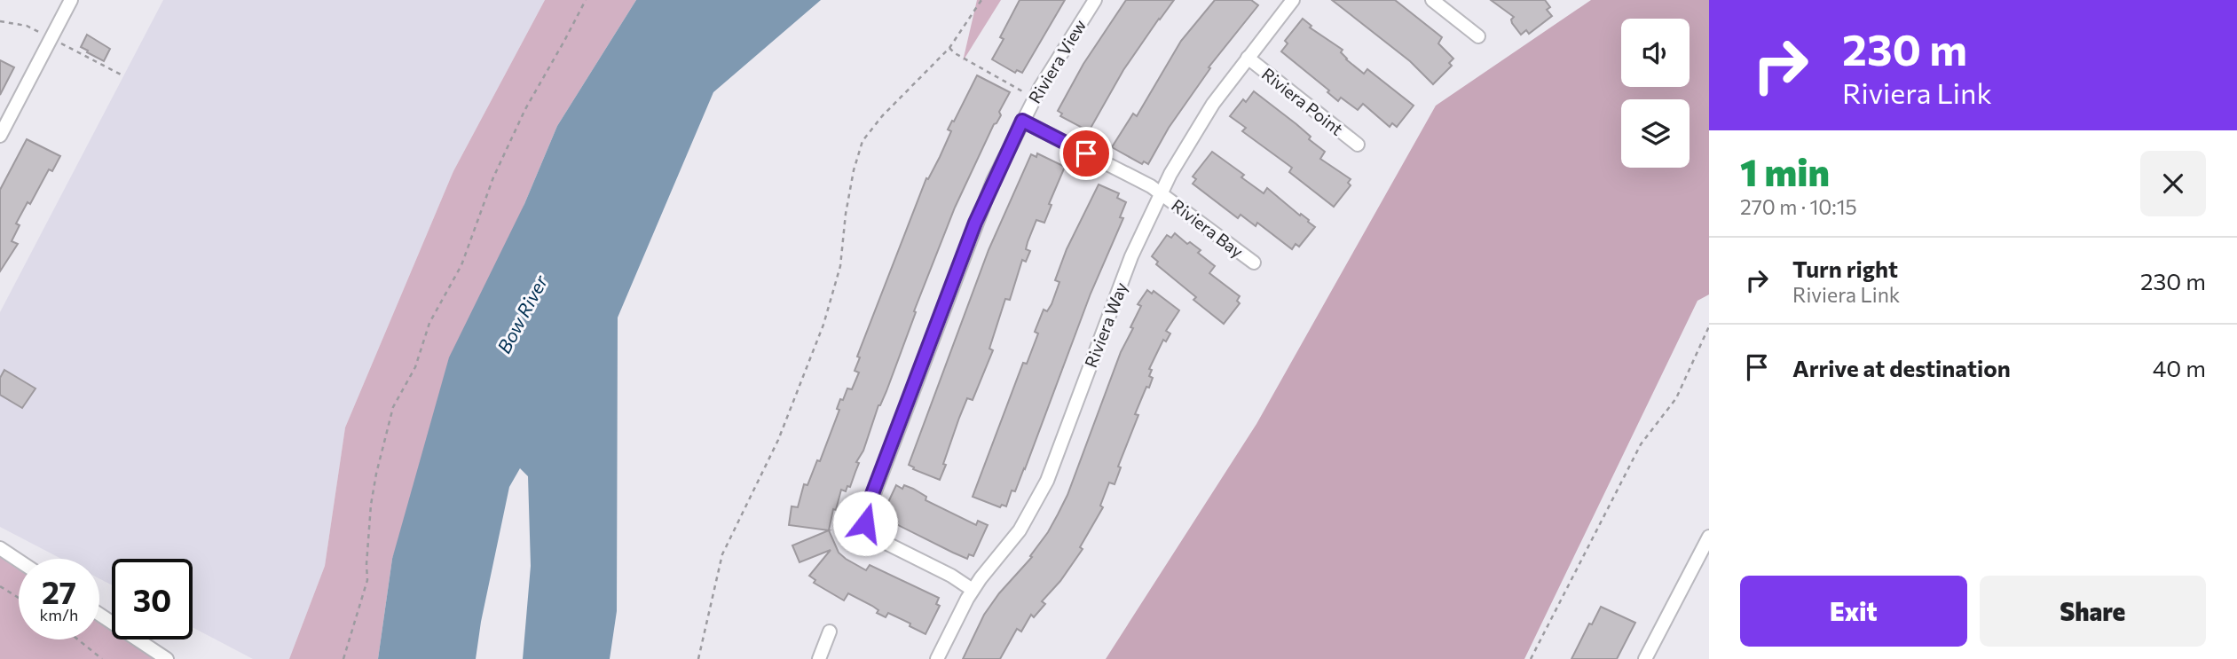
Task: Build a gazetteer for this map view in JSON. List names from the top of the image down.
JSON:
{
  "streets": {
    "street": [
      "Riviera View",
      "Riviera Point",
      "Riviera Bay",
      "Riviera Way"
    ]
  },
  "crossings": [
    ["Riviera View", "Riviera Bay"],
    ["Riviera View", "Riviera Way"],
    ["Riviera Point", "Riviera Way"],
    ["Riviera Bay", "Riviera Way"]
  ],
  "water": ["Bow River"],
  "page": {
    "turn": ["230 m", "Riviera Link"],
    "heading": ["1 min", "270 m · 10:15"],
    "list": [
      {
        "name": "Turn right",
        "note": "Riviera Link",
        "value": "230 m"
      },
      {
        "name": "Arrive at destination",
        "value": "40 m"
      }
    ],
    "speed": "27 km/h",
    "limit": "30",
    "buttons": ["Exit", "Share"]
  }
}
